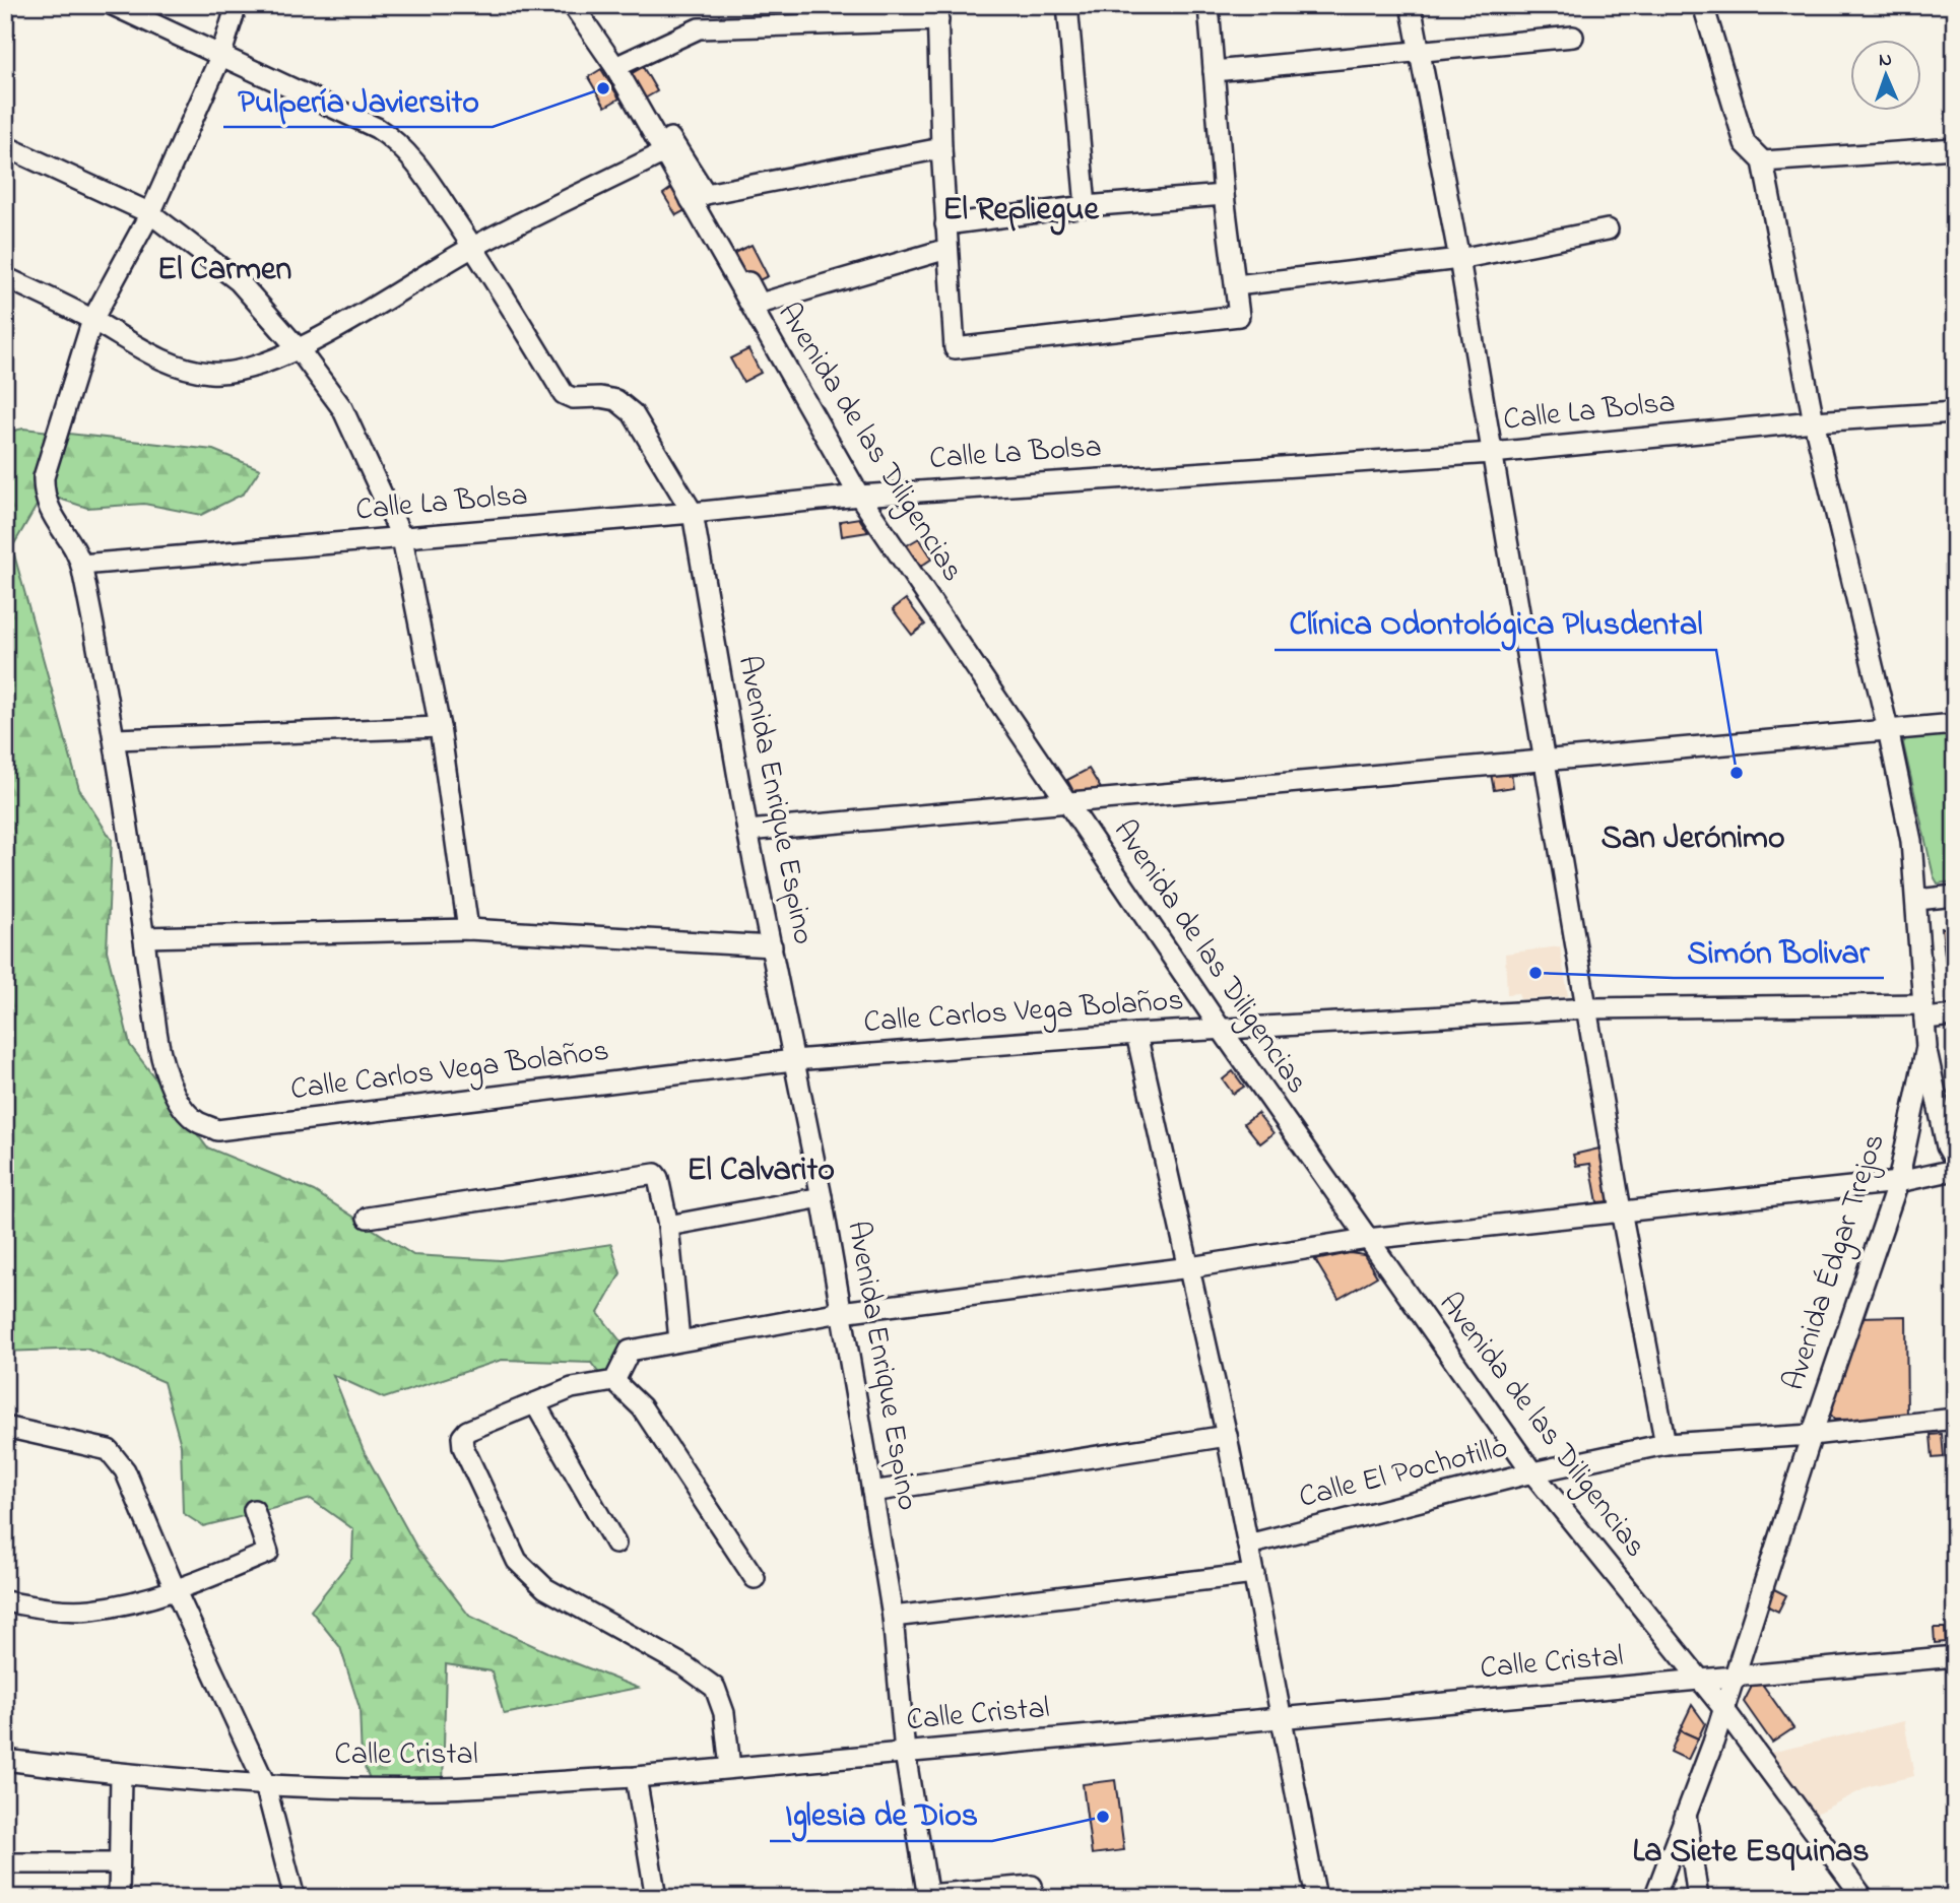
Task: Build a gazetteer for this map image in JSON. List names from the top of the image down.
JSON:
{
  "streets": {
    "street": [
      "Calle La Bolsa",
      "Avenida de las Diligencias",
      "Avenida Enrique Espino",
      "Calle Carlos Vega Bolaños",
      "Avenida Édgar Trejos",
      "Calle El Pochotillo",
      "Calle Cristal"
    ]
  },
  "crossings": [
    ["Calle La Bolsa", "Avenida de las Diligencias"],
    ["Calle La Bolsa", "Avenida Enrique Espino"],
    ["Calle La Bolsa", "Avenida Édgar Trejos"],
    ["Avenida de las Diligencias", "Calle Carlos Vega Bolaños"],
    ["Avenida de las Diligencias", "Avenida Édgar Trejos"],
    ["Avenida de las Diligencias", "Calle El Pochotillo"],
    ["Avenida de las Diligencias", "Calle Cristal"],
    ["Avenida Enrique Espino", "Calle Carlos Vega Bolaños"],
    ["Avenida Enrique Espino", "Calle Cristal"],
    ["Calle Carlos Vega Bolaños", "Avenida Édgar Trejos"],
    ["Avenida Édgar Trejos", "Calle El Pochotillo"],
    ["Avenida Édgar Trejos", "Calle Cristal"]
  ],
  "districts": [
    "El Repliegue",
    "El Carmen",
    "San Jerónimo",
    "El Calvarito",
    "La Siete Esquinas"
  ],
  "places": [
    "Pulpería Javiersito",
    "Clínica Odontológica Plusdental",
    "Simón Bolivar",
    "Iglesia de Dios"
  ],
  "north": "top"
}
